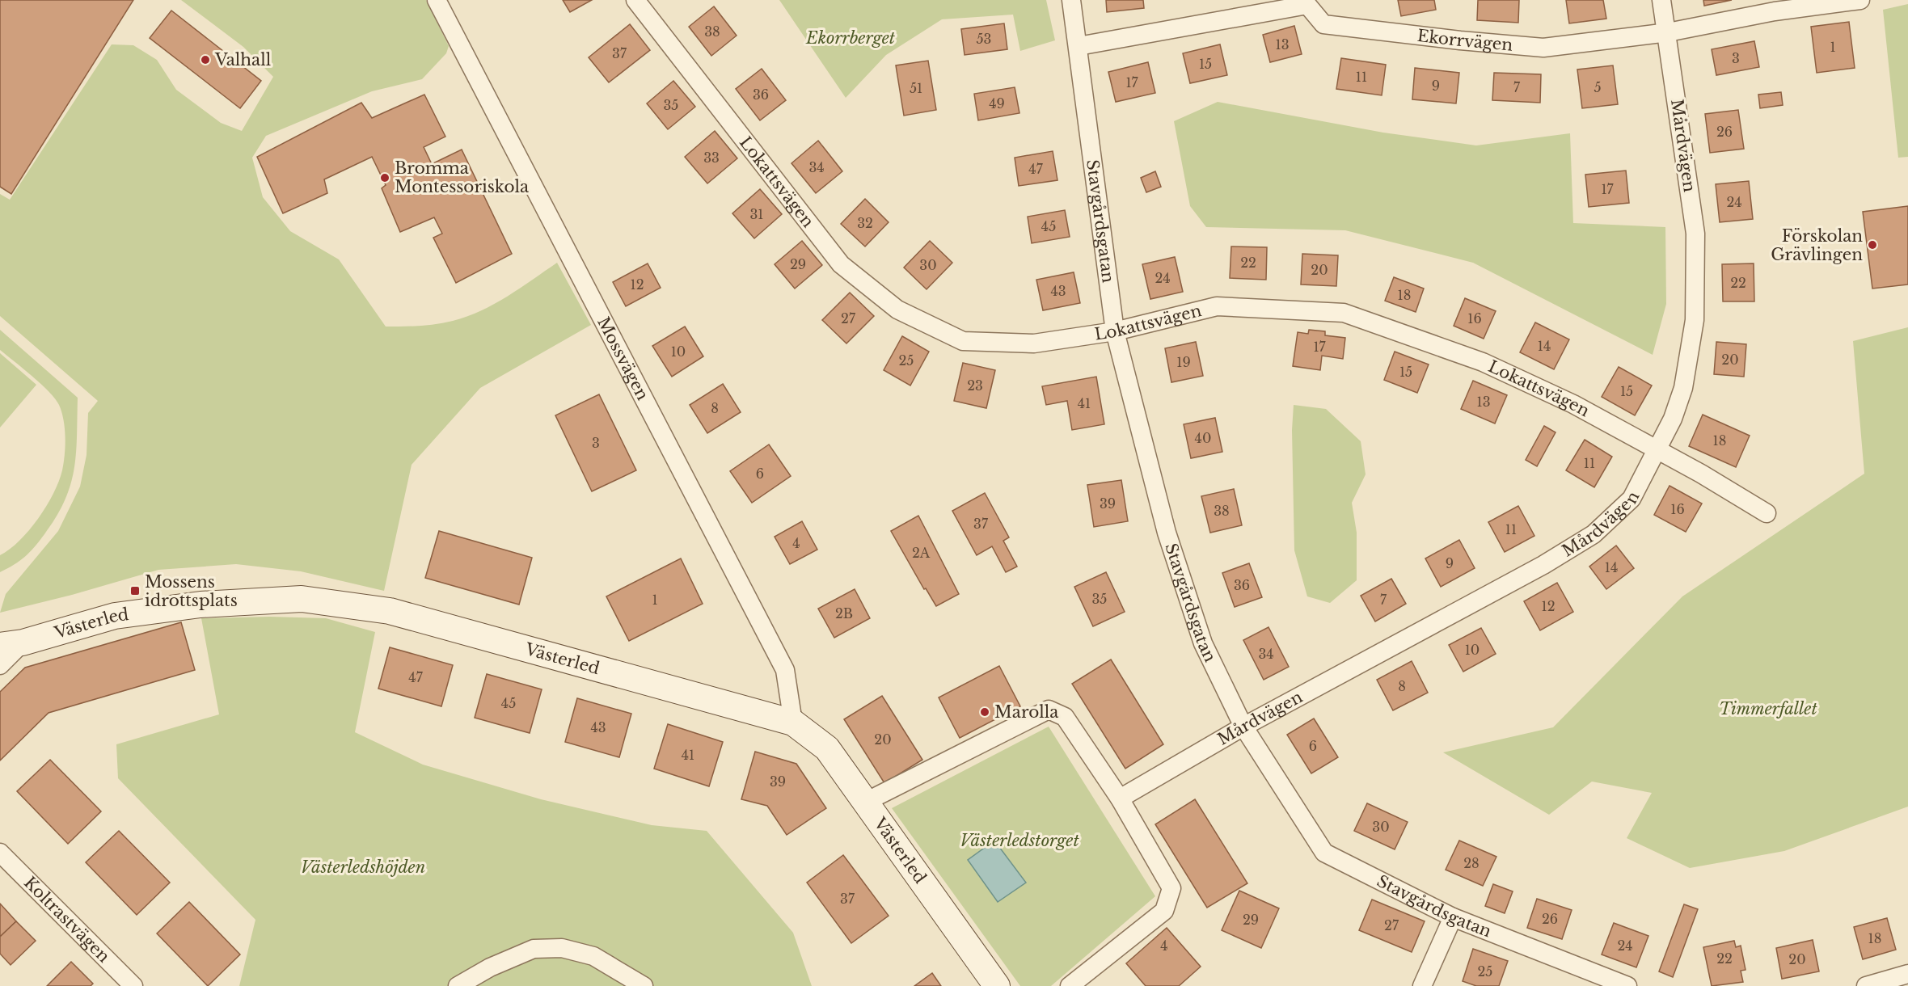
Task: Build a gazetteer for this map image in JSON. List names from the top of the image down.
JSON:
{
  "streets": {
    "street": [
      "Ekorrvägen",
      "Mårdvägen",
      "Lokattsvägen",
      "Stavgårdsgatan",
      "Mossvägen",
      "Västerled",
      "Koltrastvägen"
    ]
  },
  "crossings": [
    ["Ekorrvägen", "Mårdvägen"],
    ["Ekorrvägen", "Stavgårdsgatan"],
    ["Mårdvägen", "Lokattsvägen"],
    ["Mårdvägen", "Stavgårdsgatan"],
    ["Lokattsvägen", "Stavgårdsgatan"],
    ["Mossvägen", "Västerled"]
  ],
  "parks": [
    "Ekorrberget",
    "Timmerfallet",
    "Västerledstorget",
    "Västerledshöjden"
  ],
  "places": {
    "other": [
      "Valhall",
      "Bromma Montessoriskola",
      "Förskolan Grävlingen",
      "Marolla"
    ],
    "transit": ["Mossens idrottsplats"]
  },
  "house_numbers": [
    "38",
    "53",
    "13",
    "1",
    "37",
    "3",
    "15",
    "11",
    "17",
    "9",
    "7",
    "5",
    "51",
    "36",
    "49",
    "35",
    "26",
    "33",
    "34",
    "47",
    "17",
    "24",
    "31",
    "32",
    "45",
    "22",
    "29",
    "30",
    "20",
    "24",
    "22",
    "12",
    "43",
    "18",
    "27",
    "16",
    "14",
    "17",
    "10",
    "20",
    "25",
    "19",
    "15",
    "23",
    "15",
    "13",
    "41",
    "8",
    "40",
    "18",
    "3",
    "11",
    "6",
    "39",
    "16",
    "38",
    "37",
    "11",
    "4",
    "2A",
    "9",
    "14",
    "36",
    "35",
    "1",
    "7",
    "12",
    "2B",
    "10",
    "34",
    "47",
    "8",
    "45",
    "43",
    "20",
    "6",
    "41",
    "39",
    "30",
    "28",
    "37",
    "26",
    "29",
    "27",
    "18",
    "4",
    "24",
    "22",
    "20",
    "25"
  ]
}
